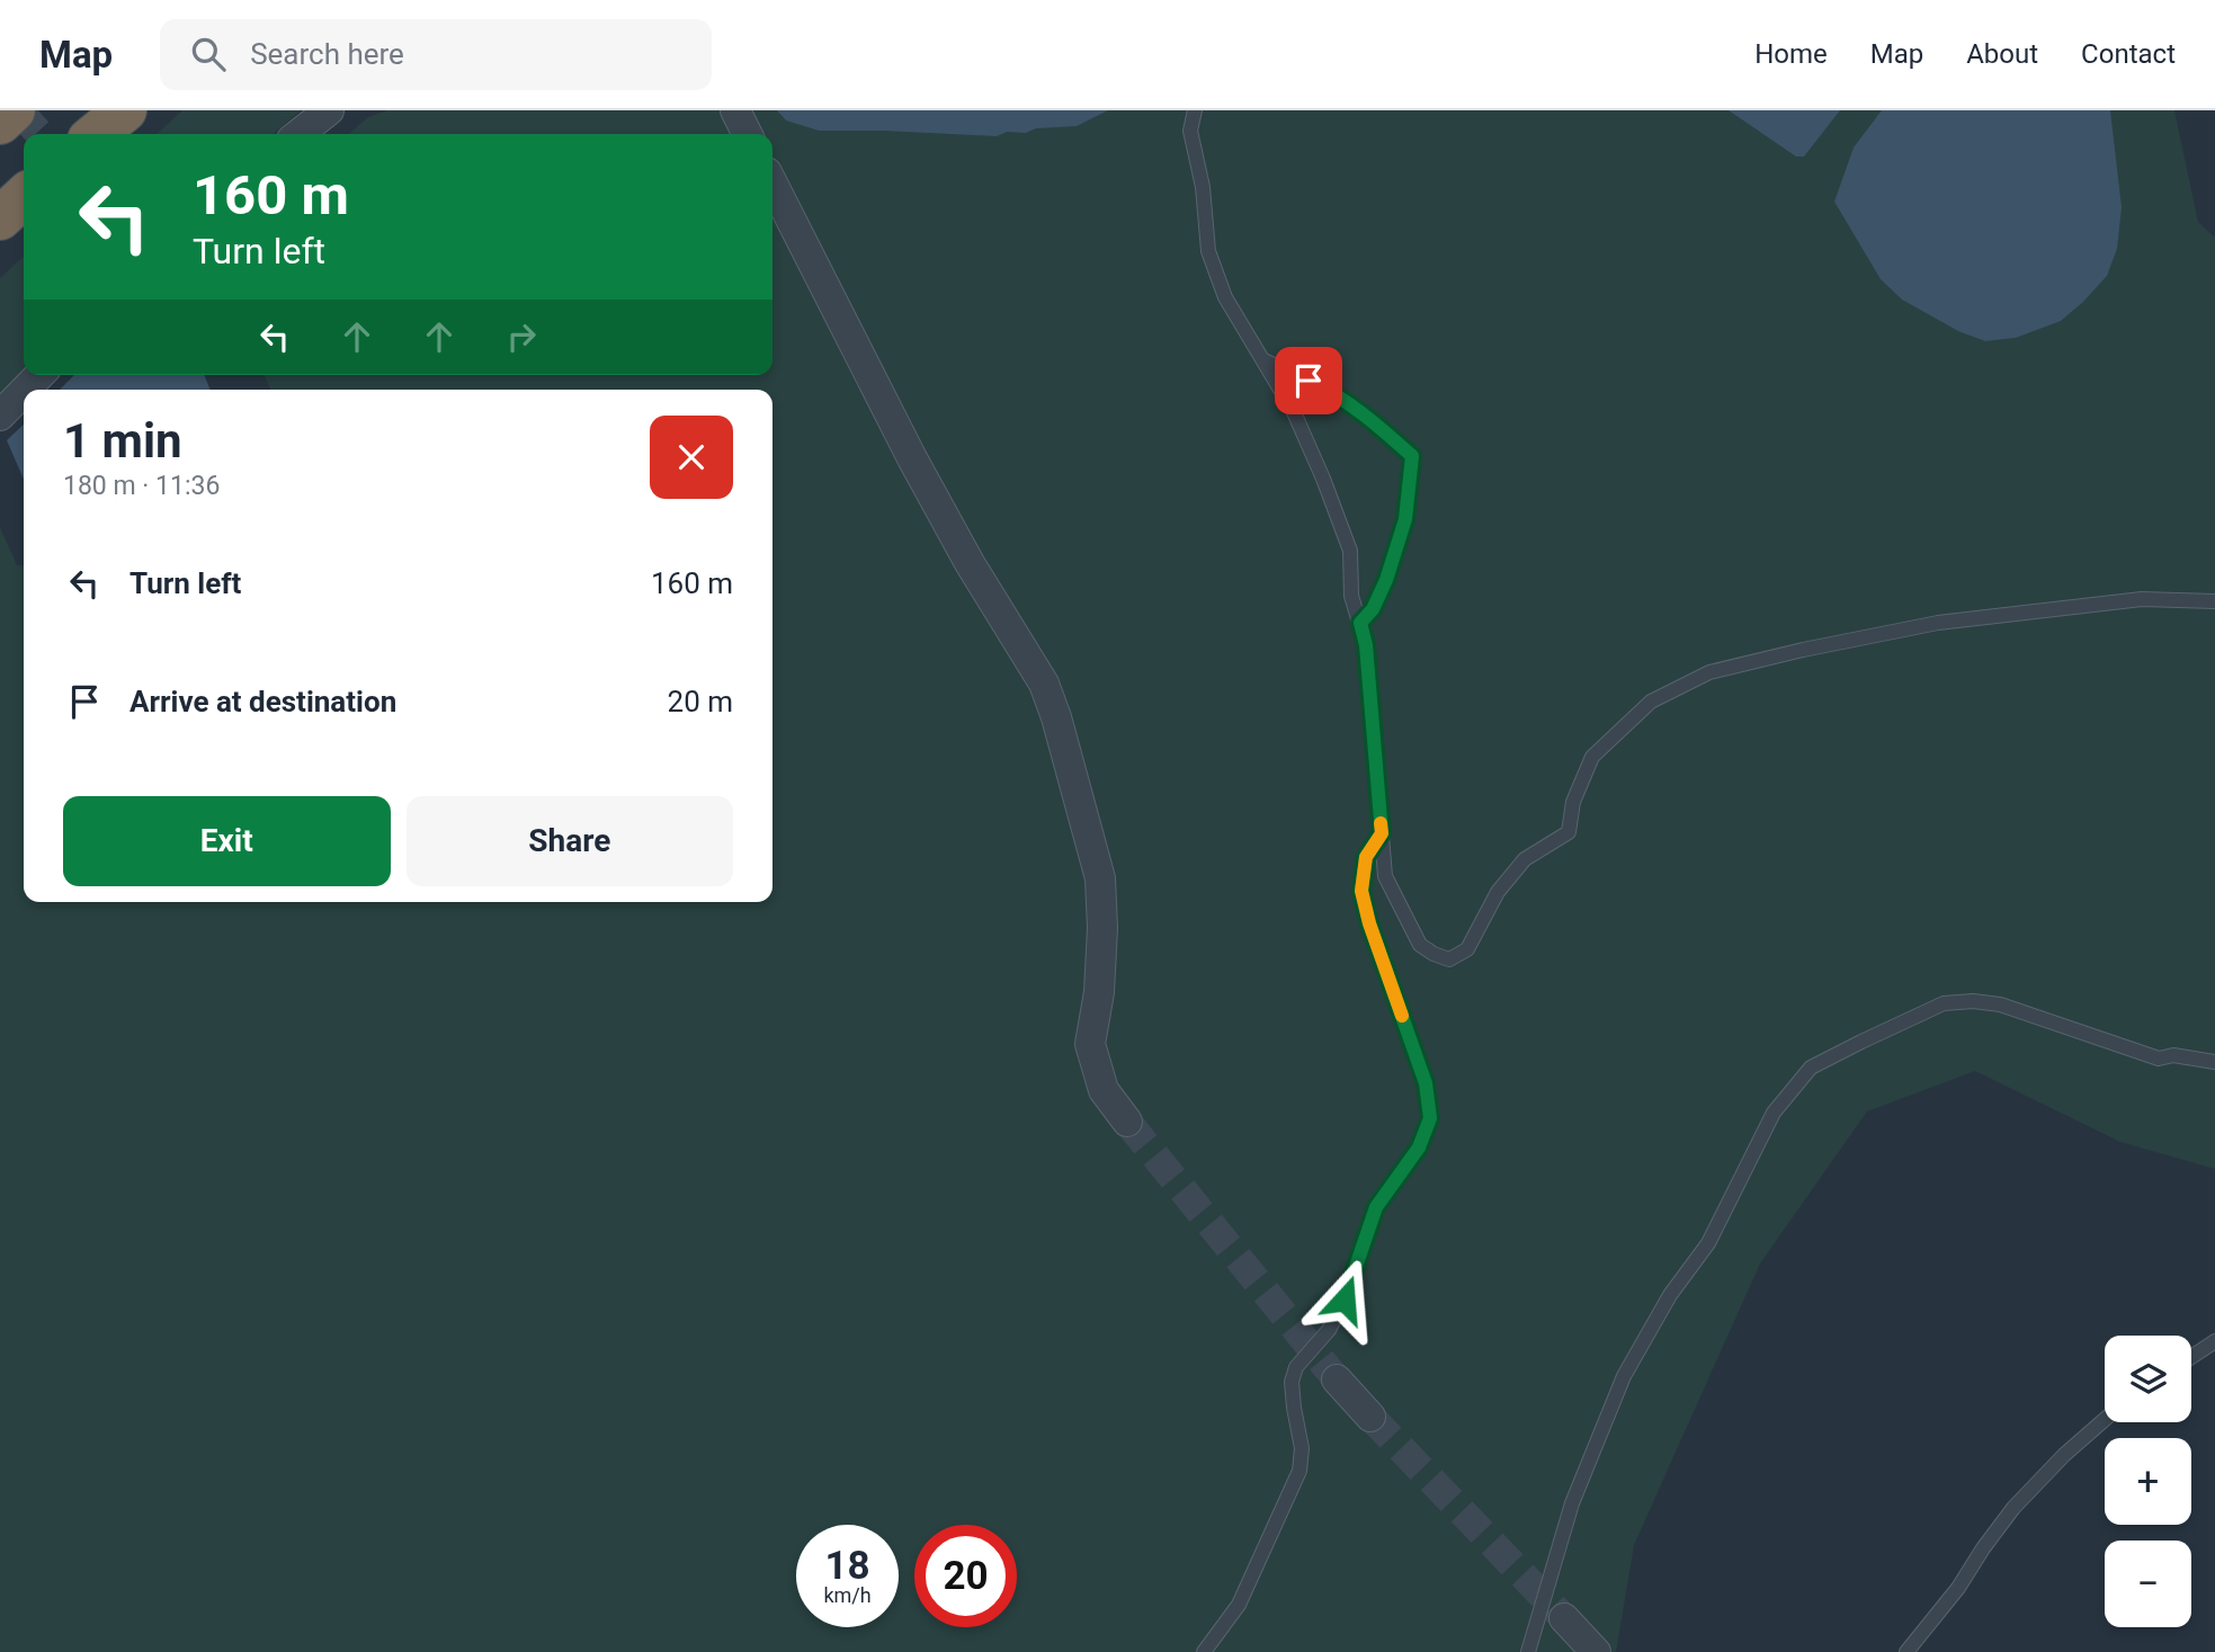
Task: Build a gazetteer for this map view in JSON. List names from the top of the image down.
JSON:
{
  "page": {
    "header": "Map",
    "search": "Search here",
    "nav": [
      "Home",
      "Map",
      "About",
      "Contact"
    ],
    "turn": ["160 m", "Turn left"],
    "heading": ["1 min", "180 m · 11:36"],
    "list": [
      {
        "name": "Turn left",
        "value": "160 m"
      },
      {
        "name": "Arrive at destination",
        "value": "20 m"
      }
    ],
    "buttons": ["Exit", "Share"],
    "map_buttons": ["+", "−"],
    "speed": "18 km/h",
    "limit": "20"
  }
}
